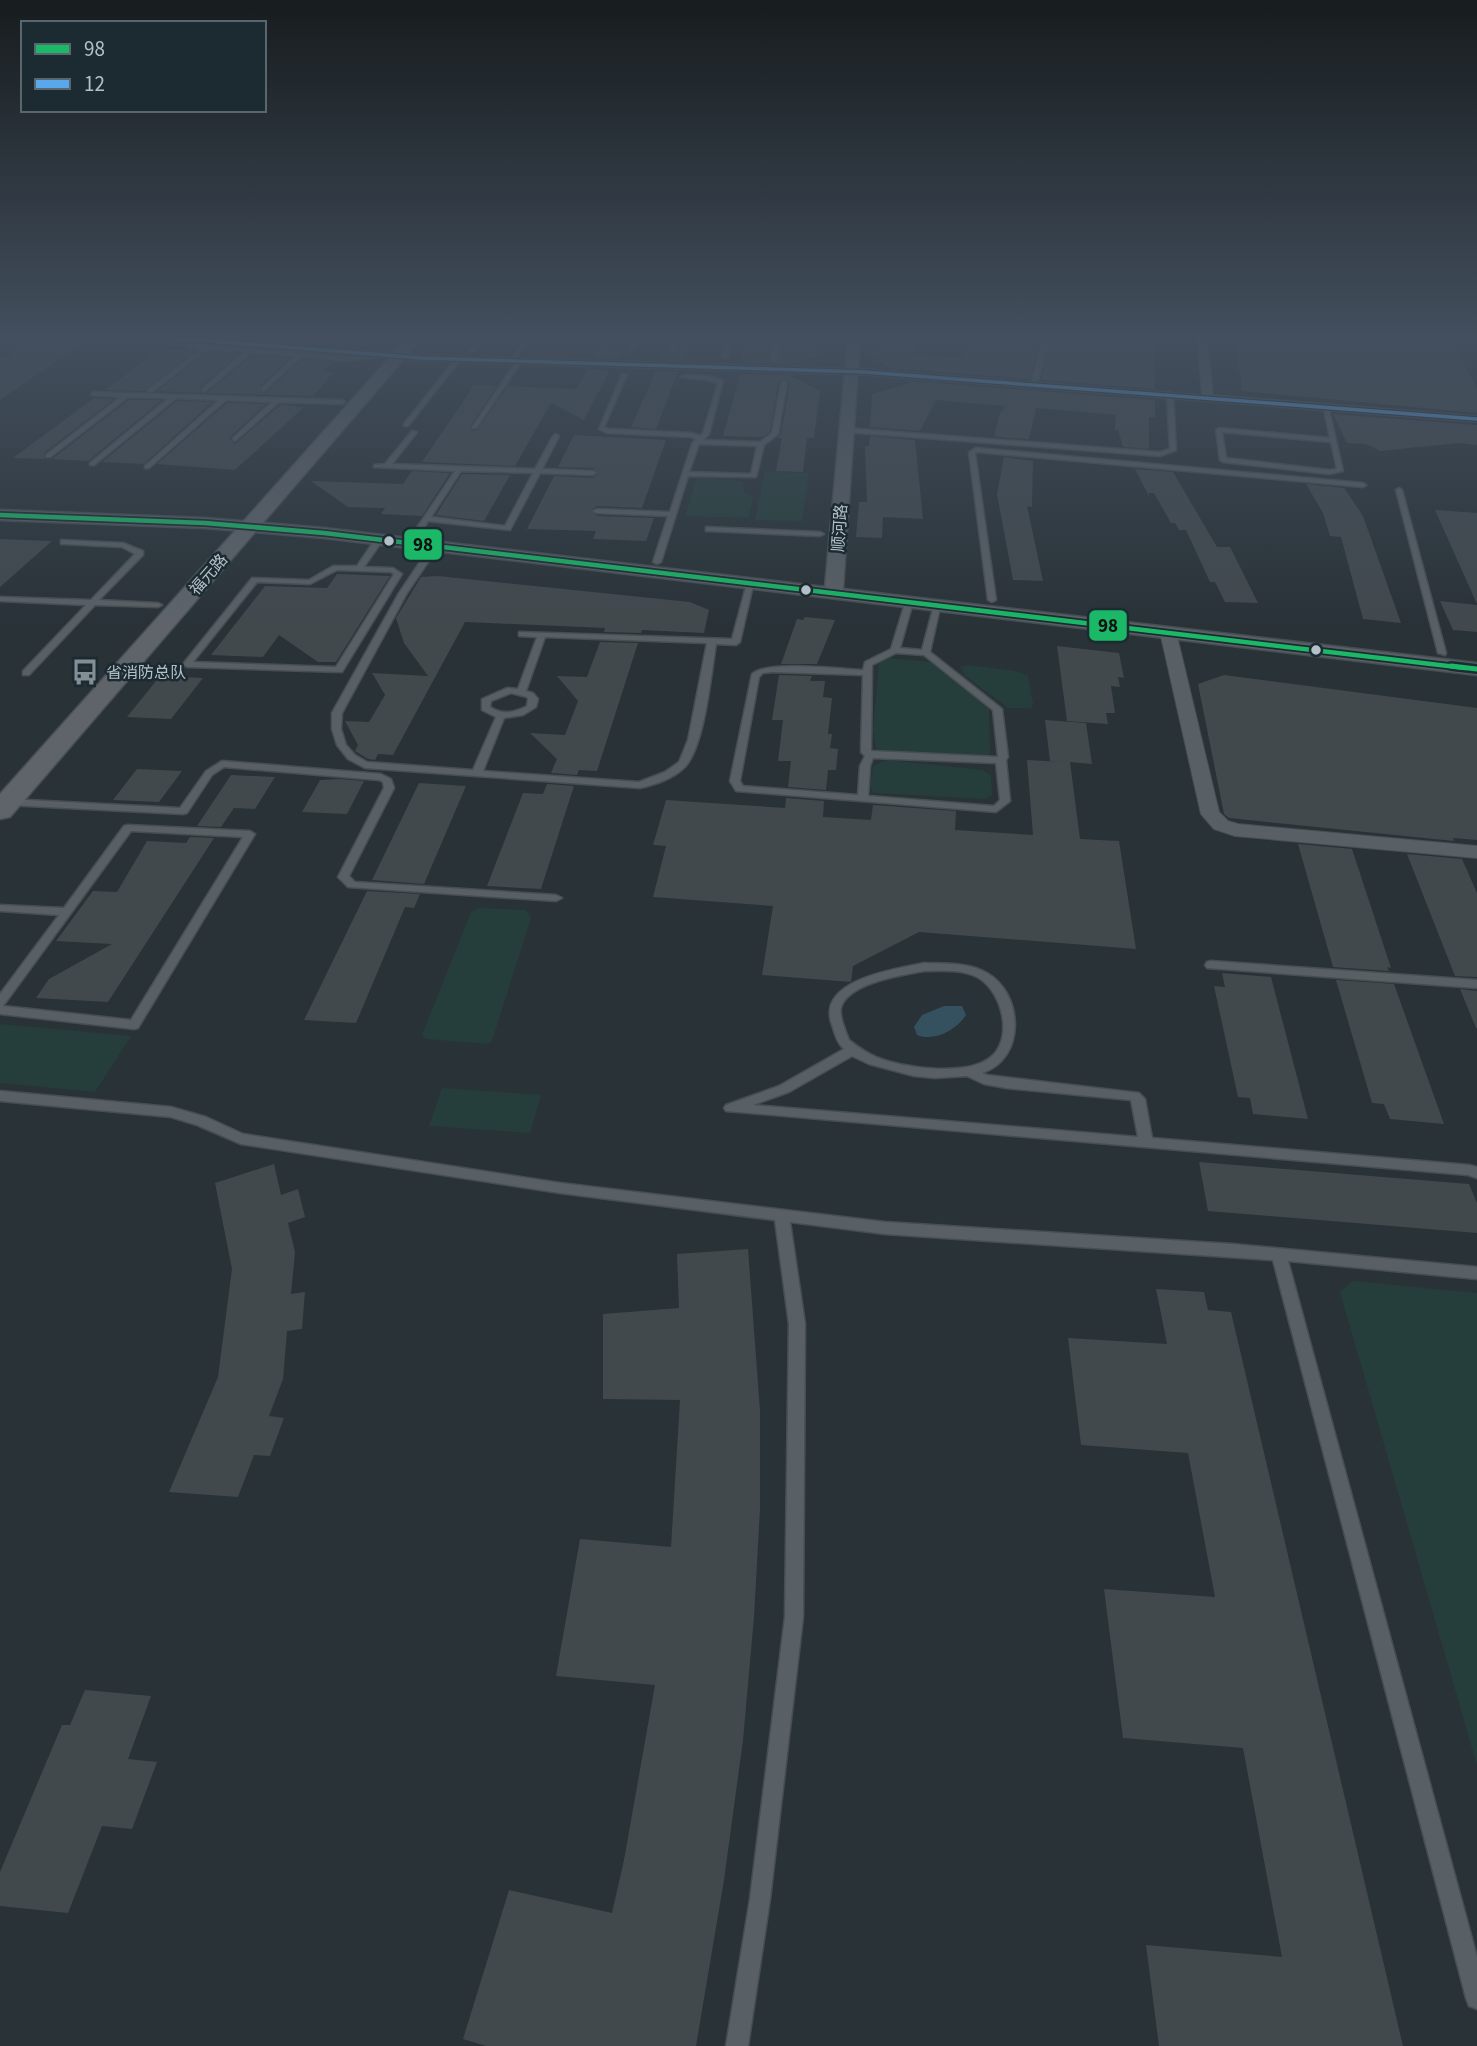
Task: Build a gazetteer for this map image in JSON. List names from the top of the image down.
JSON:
{
  "streets": {
    "main road": ["福元路"],
    "street": ["顺河路"]
  },
  "places": {
    "bus stop": ["省消防总队"]
  },
  "lines": ["transit line 98"],
  "legend": ["98", "12"]
}
